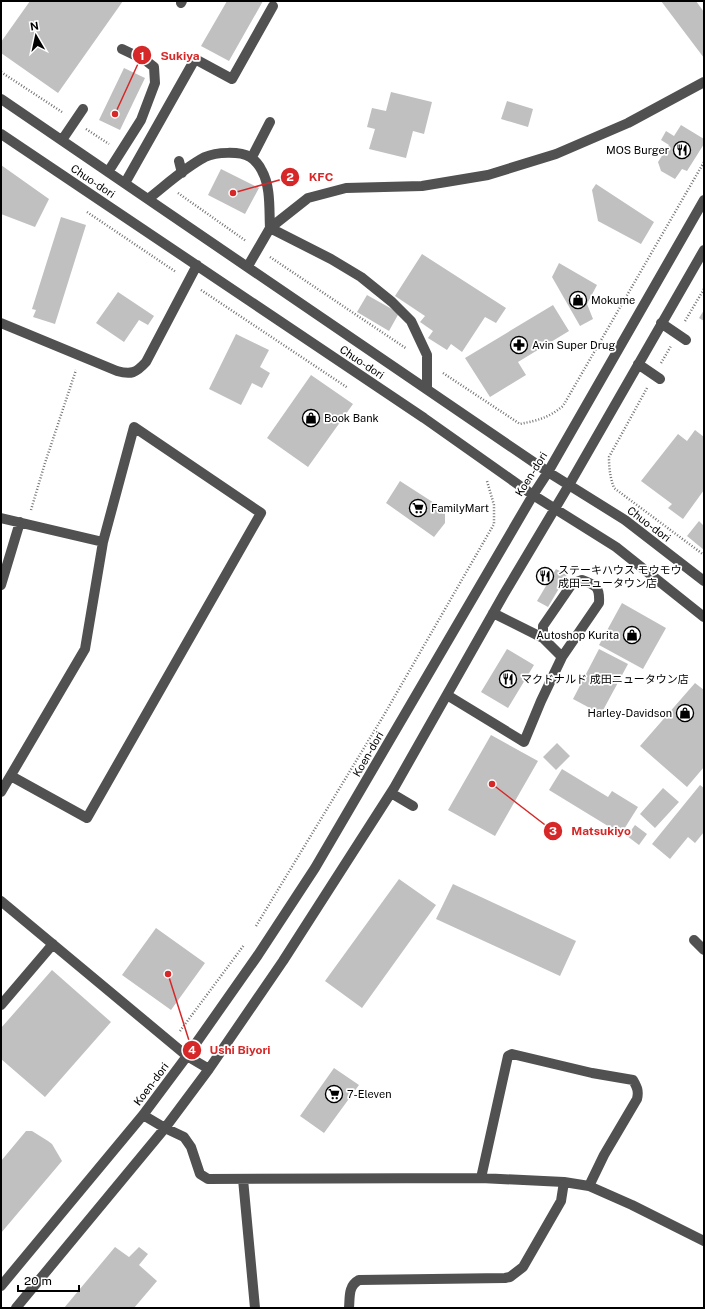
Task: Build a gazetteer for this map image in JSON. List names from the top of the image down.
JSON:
{
  "streets": {
    "street": ["Chuo-dori", "Koen-dori"]
  },
  "crossings": [
    ["Chuo-dori", "Koen-dori"]
  ],
  "places": {
    "other": [
      "Sukiya",
      "KFC",
      "Matsukiyo",
      "Ushi Biyori"
    ],
    "restaurant": ["MOS Burger", "ステーキハウス モウモウ 成田ニュータウン店", "マクドナルド 成田ニュータウン店"],
    "shop": [
      "Mokume",
      "Book Bank",
      "Autoshop Kurita",
      "Harley-Davidson"
    ],
    "pharmacy": ["Avin Super Drug"],
    "supermarket": ["FamilyMart", "7-Eleven"]
  },
  "scale_bar": "20 m",
  "north": "top"
}
